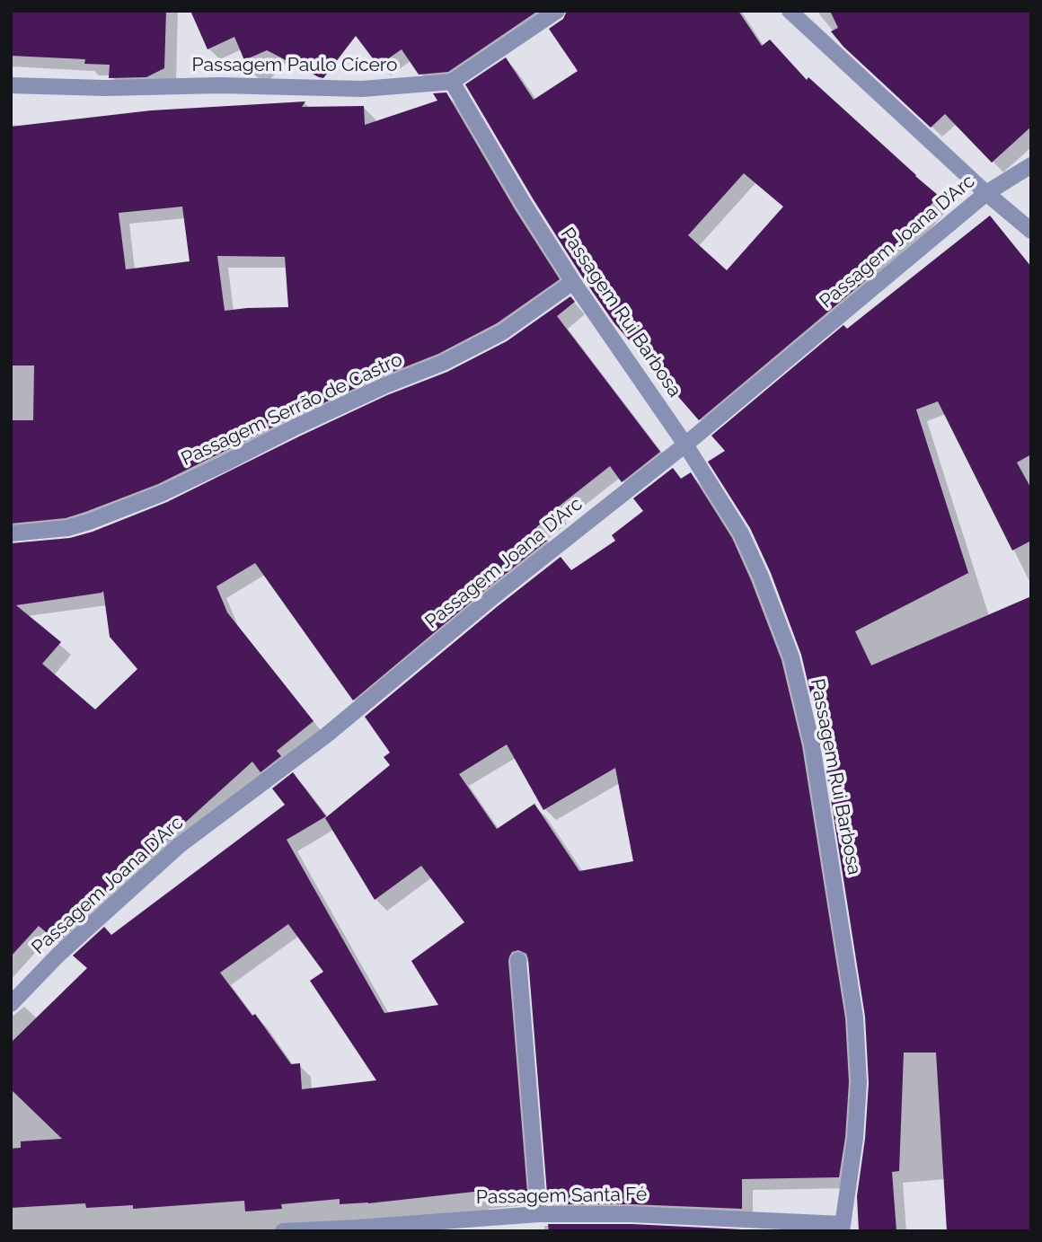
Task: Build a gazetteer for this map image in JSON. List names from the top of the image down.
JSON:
{
  "streets": {
    "street": [
      "Passagem Paulo Cícero",
      "Passagem Joana D’Arc",
      "Passagem Rui Barbosa",
      "Passagem Serrão de Castro",
      "Passagem Santa Fé"
    ]
  },
  "crossings": [
    ["Passagem Paulo Cícero", "Passagem Rui Barbosa"],
    ["Passagem Joana D’Arc", "Passagem Rui Barbosa"],
    ["Passagem Rui Barbosa", "Passagem Serrão de Castro"],
    ["Passagem Rui Barbosa", "Passagem Santa Fé"]
  ]
}
